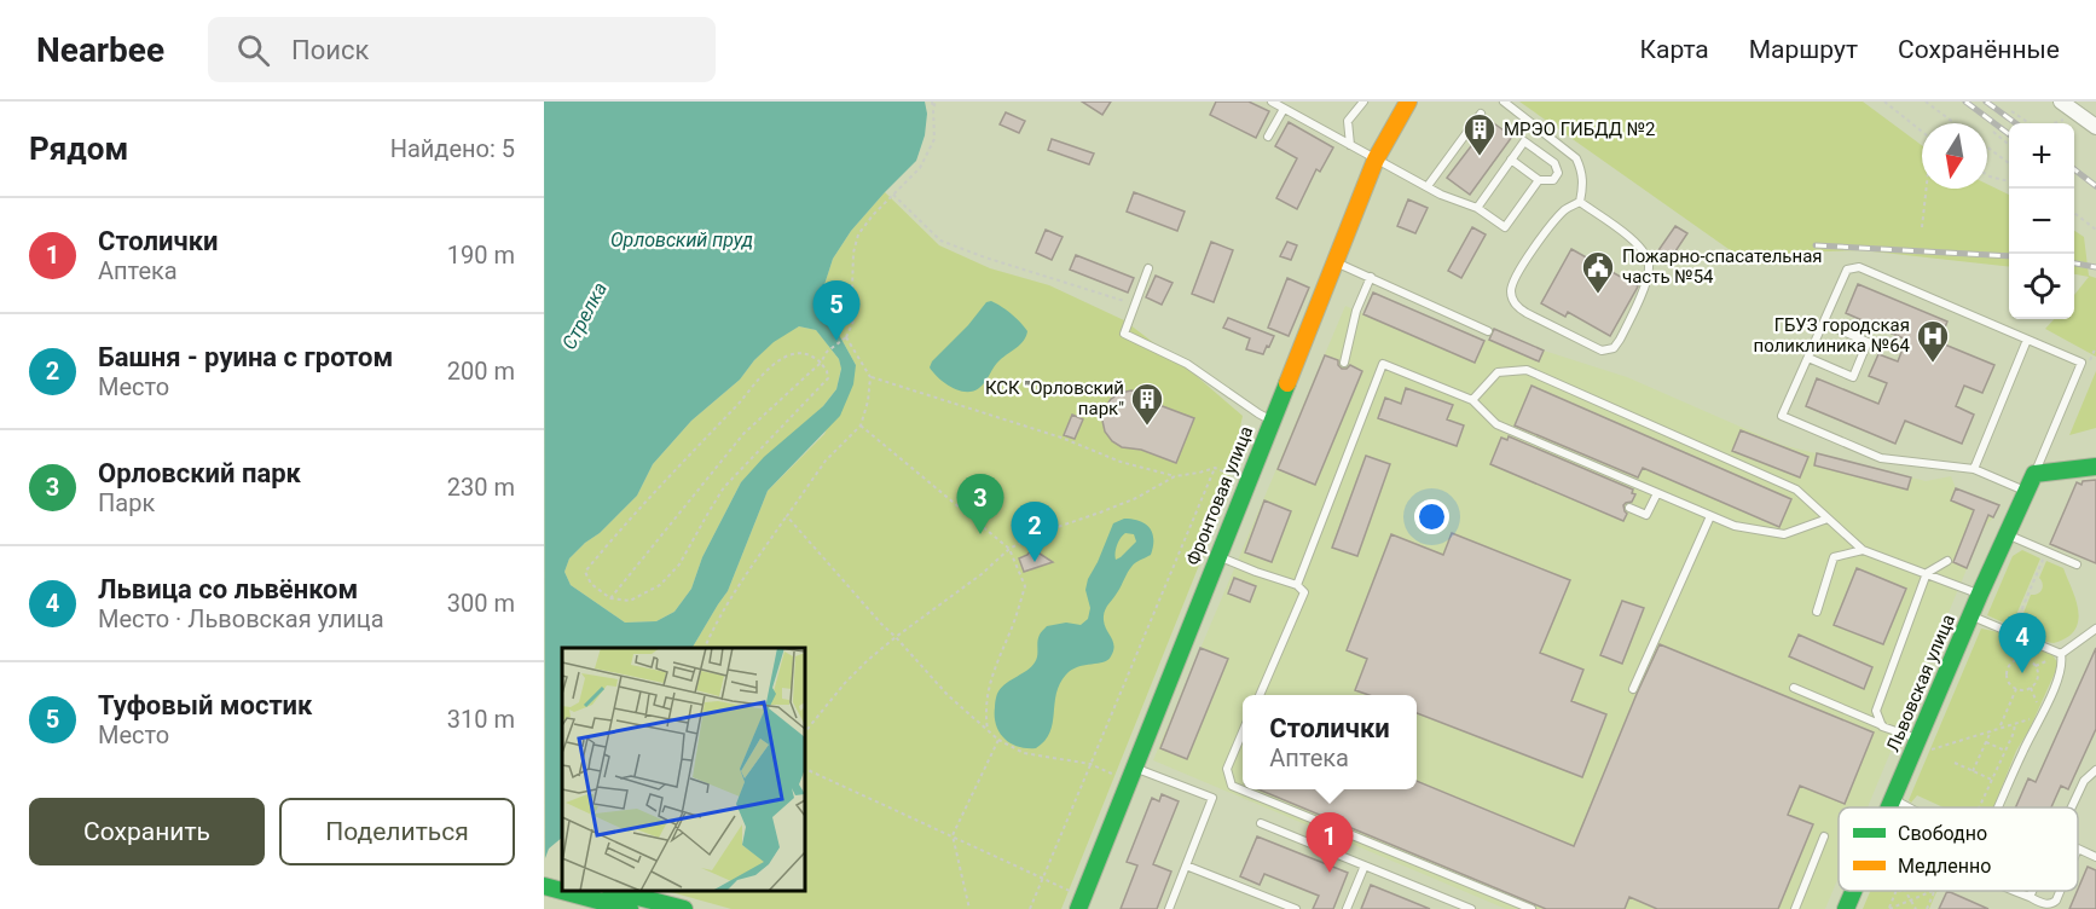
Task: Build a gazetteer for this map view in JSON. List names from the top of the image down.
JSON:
{
  "streets": {
    "main road": ["Фронтовая улица", "Львовская улица"]
  },
  "water": ["Орловский пруд", "Стрелка"],
  "places": {
    "building": ["МРЭО ГИБДД №2", "КСК \"Орловский парк\""],
    "public building": ["Пожарно-спасательная часть №54"],
    "hospital": ["ГБУЗ городская поликлиника №64"]
  },
  "legend": ["Свободно", "Медленно"],
  "north": "bottom",
  "page": {
    "header": "Nearbee",
    "search": "Поиск",
    "nav": ["Карта", "Маршрут", "Сохранённые"],
    "heading": ["Рядом", "Найдено: 5"],
    "map_buttons": ["+", "−"],
    "list": [
      {
        "mark": "1",
        "name": "Столички",
        "note": "Аптека",
        "value": "190 m"
      },
      {
        "mark": "2",
        "name": "Башня - руина с гротом",
        "note": "Место",
        "value": "200 m"
      },
      {
        "mark": "3",
        "name": "Орловский парк",
        "note": "Парк",
        "value": "230 m"
      },
      {
        "mark": "4",
        "name": "Львица со львёнком",
        "note": "Место · Львовская улица",
        "value": "300 m"
      },
      {
        "mark": "5",
        "name": "Туфовый мостик",
        "note": "Место",
        "value": "310 m"
      }
    ],
    "pins": [
      "5",
      "3",
      "2",
      "4",
      "1"
    ],
    "popup": ["Столички", "Аптека"],
    "buttons": ["Сохранить", "Поделиться"]
  }
}
